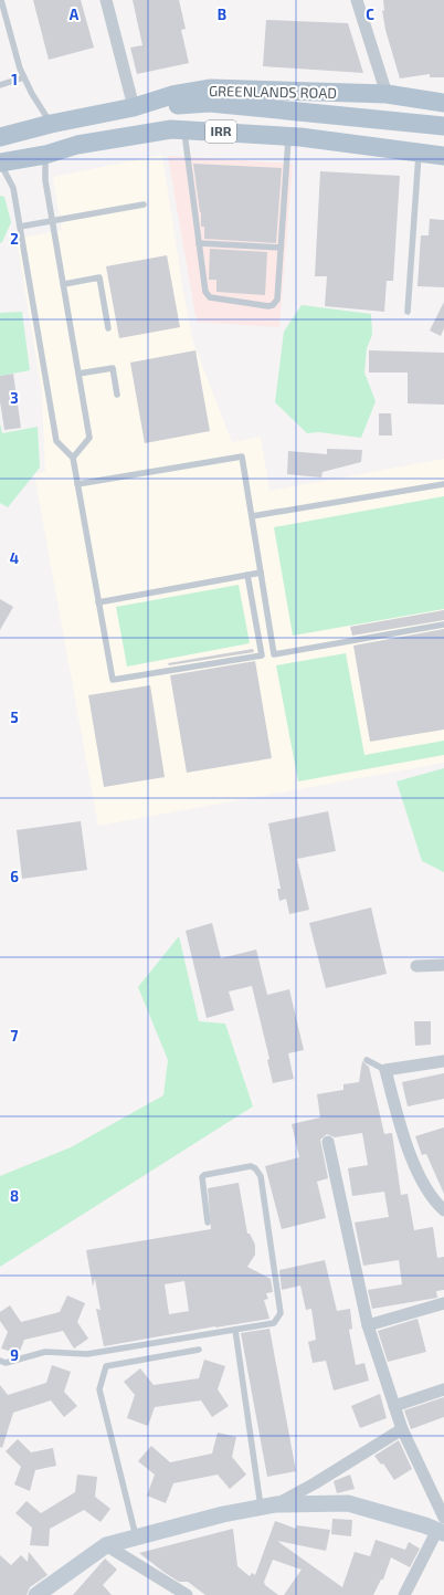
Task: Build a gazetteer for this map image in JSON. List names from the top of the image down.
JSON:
{
  "streets": {
    "main road": ["GREENLANDS ROAD", "IRR"]
  },
  "crossings": [
    ["GREENLANDS ROAD", "IRR"]
  ],
  "grid": {
    "columns": ["A", "B", "C"],
    "rows": [
      "1",
      "2",
      "3",
      "4",
      "5",
      "6",
      "7",
      "8",
      "9"
    ]
  }
}
